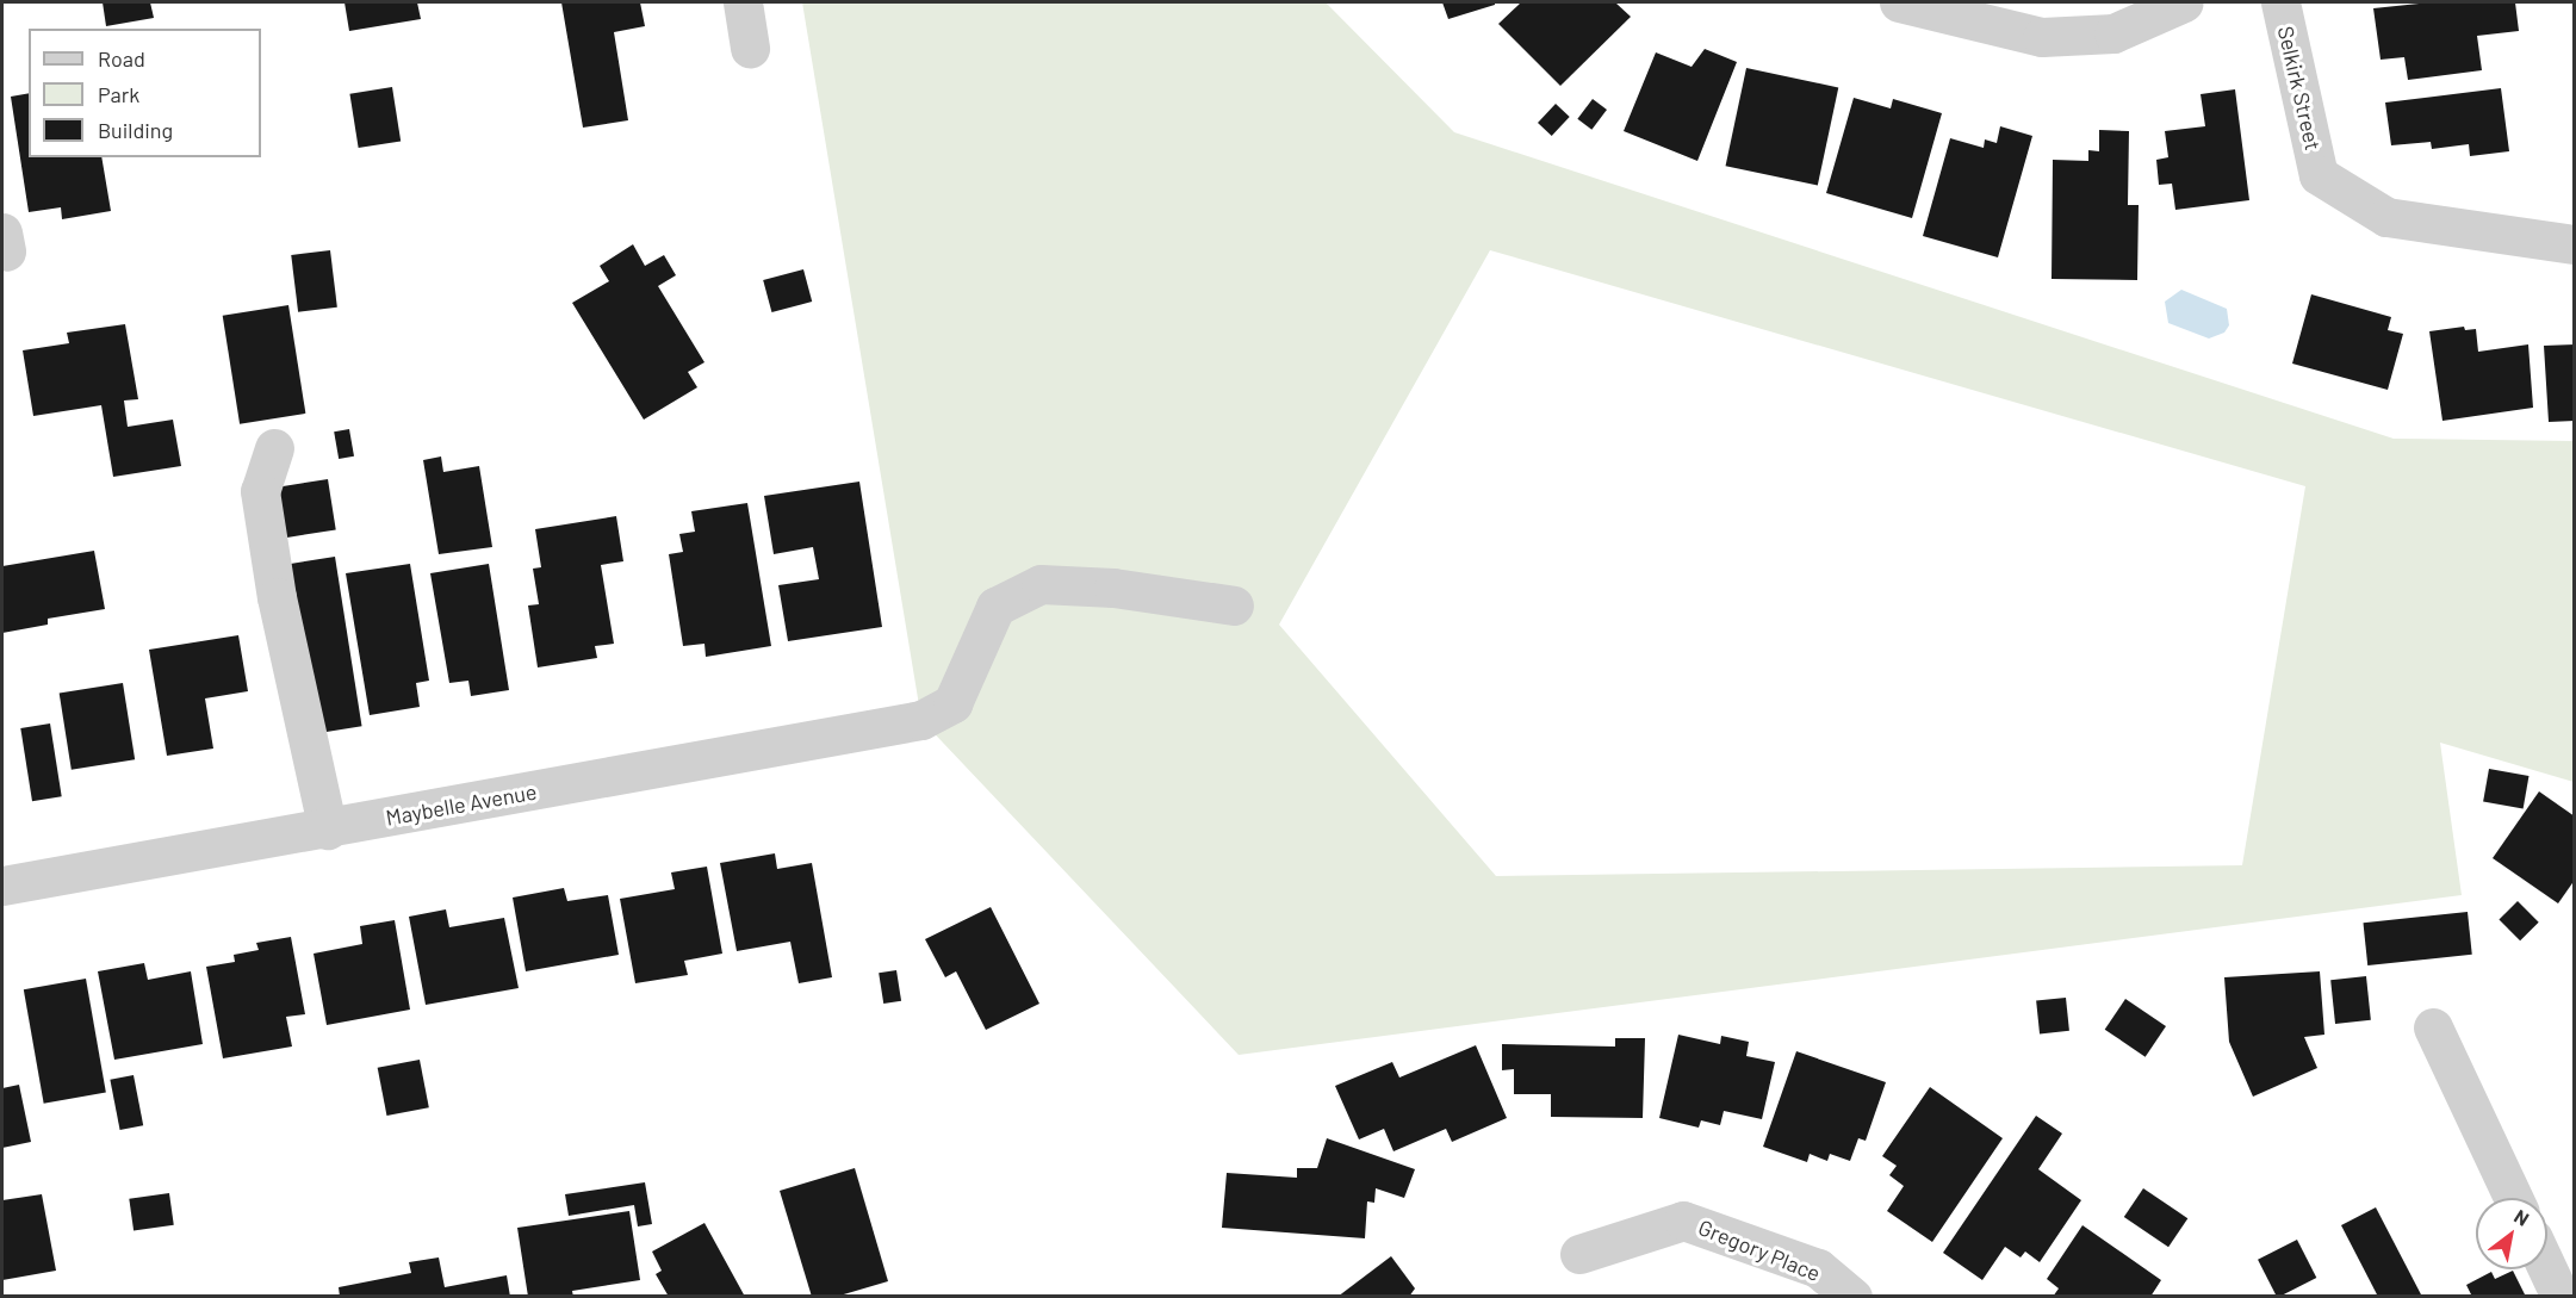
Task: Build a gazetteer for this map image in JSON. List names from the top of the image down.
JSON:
{
  "streets": {
    "street": ["Selkirk Street", "Maybelle Avenue", "Gregory Place"]
  },
  "legend": ["Road", "Park", "Building"],
  "north": "top right"
}
